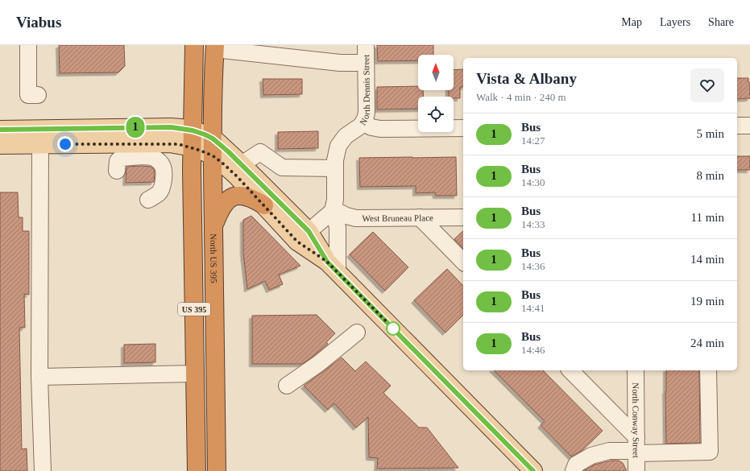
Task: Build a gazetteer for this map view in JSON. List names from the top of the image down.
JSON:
{
  "streets": {
    "highway": ["North US 395", "US 395"],
    "street": ["North Dennis Street", "West Bruneau Place", "North Conway Street"]
  },
  "crossings": [
    ["North Dennis Street", "West Bruneau Place"]
  ],
  "lines": ["bus line 1"],
  "north": "top",
  "page": {
    "header": "Viabus",
    "nav": ["Map", "Layers", "Share"],
    "on_map": "1",
    "heading": ["Vista & Albany", "Walk · 4 min · 240 m"],
    "list": [
      {
        "mark": "1",
        "name": "Bus",
        "note": "14:27",
        "value": "5 min"
      },
      {
        "mark": "1",
        "name": "Bus",
        "note": "14:30",
        "value": "8 min"
      },
      {
        "mark": "1",
        "name": "Bus",
        "note": "14:33",
        "value": "11 min"
      },
      {
        "mark": "1",
        "name": "Bus",
        "note": "14:36",
        "value": "14 min"
      },
      {
        "mark": "1",
        "name": "Bus",
        "note": "14:41",
        "value": "19 min"
      },
      {
        "mark": "1",
        "name": "Bus",
        "note": "14:46",
        "value": "24 min"
      }
    ]
  }
}
